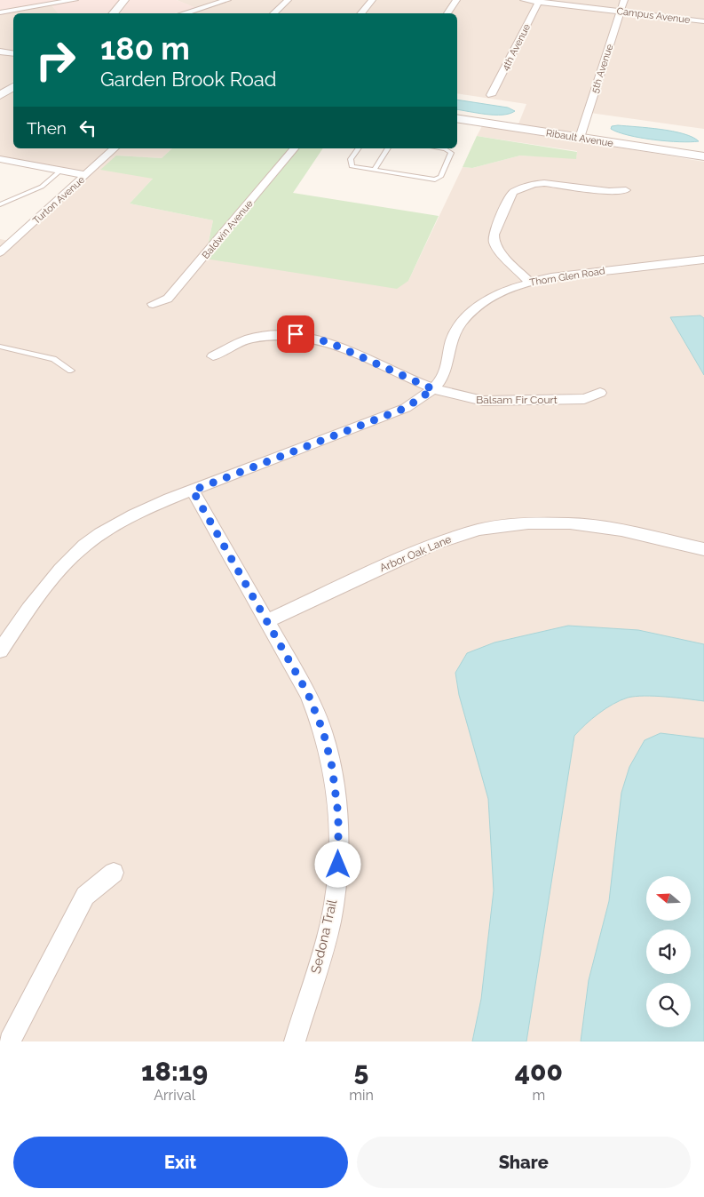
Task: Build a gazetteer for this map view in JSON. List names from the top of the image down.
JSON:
{
  "streets": {
    "street": [
      "Campus Avenue",
      "4th Avenue",
      "5th Avenue",
      "Ribault Avenue",
      "Turton Avenue",
      "Baldwin Avenue",
      "Thorn Glen Road",
      "Balsam Fir Court",
      "Arbor Oak Lane",
      "Sedona Trail"
    ]
  },
  "crossings": [
    ["Campus Avenue", "4th Avenue"],
    ["Campus Avenue", "5th Avenue"],
    ["5th Avenue", "Ribault Avenue"],
    ["Thorn Glen Road", "Balsam Fir Court"],
    ["Arbor Oak Lane", "Sedona Trail"]
  ],
  "north": "left",
  "page": {
    "turn": ["180 m", "Garden Brook Road"],
    "then": "Then",
    "eta": [
      "18:19",
      "Arrival",
      "5",
      "min",
      "400",
      "m"
    ],
    "buttons": ["Exit", "Share"]
  }
}
